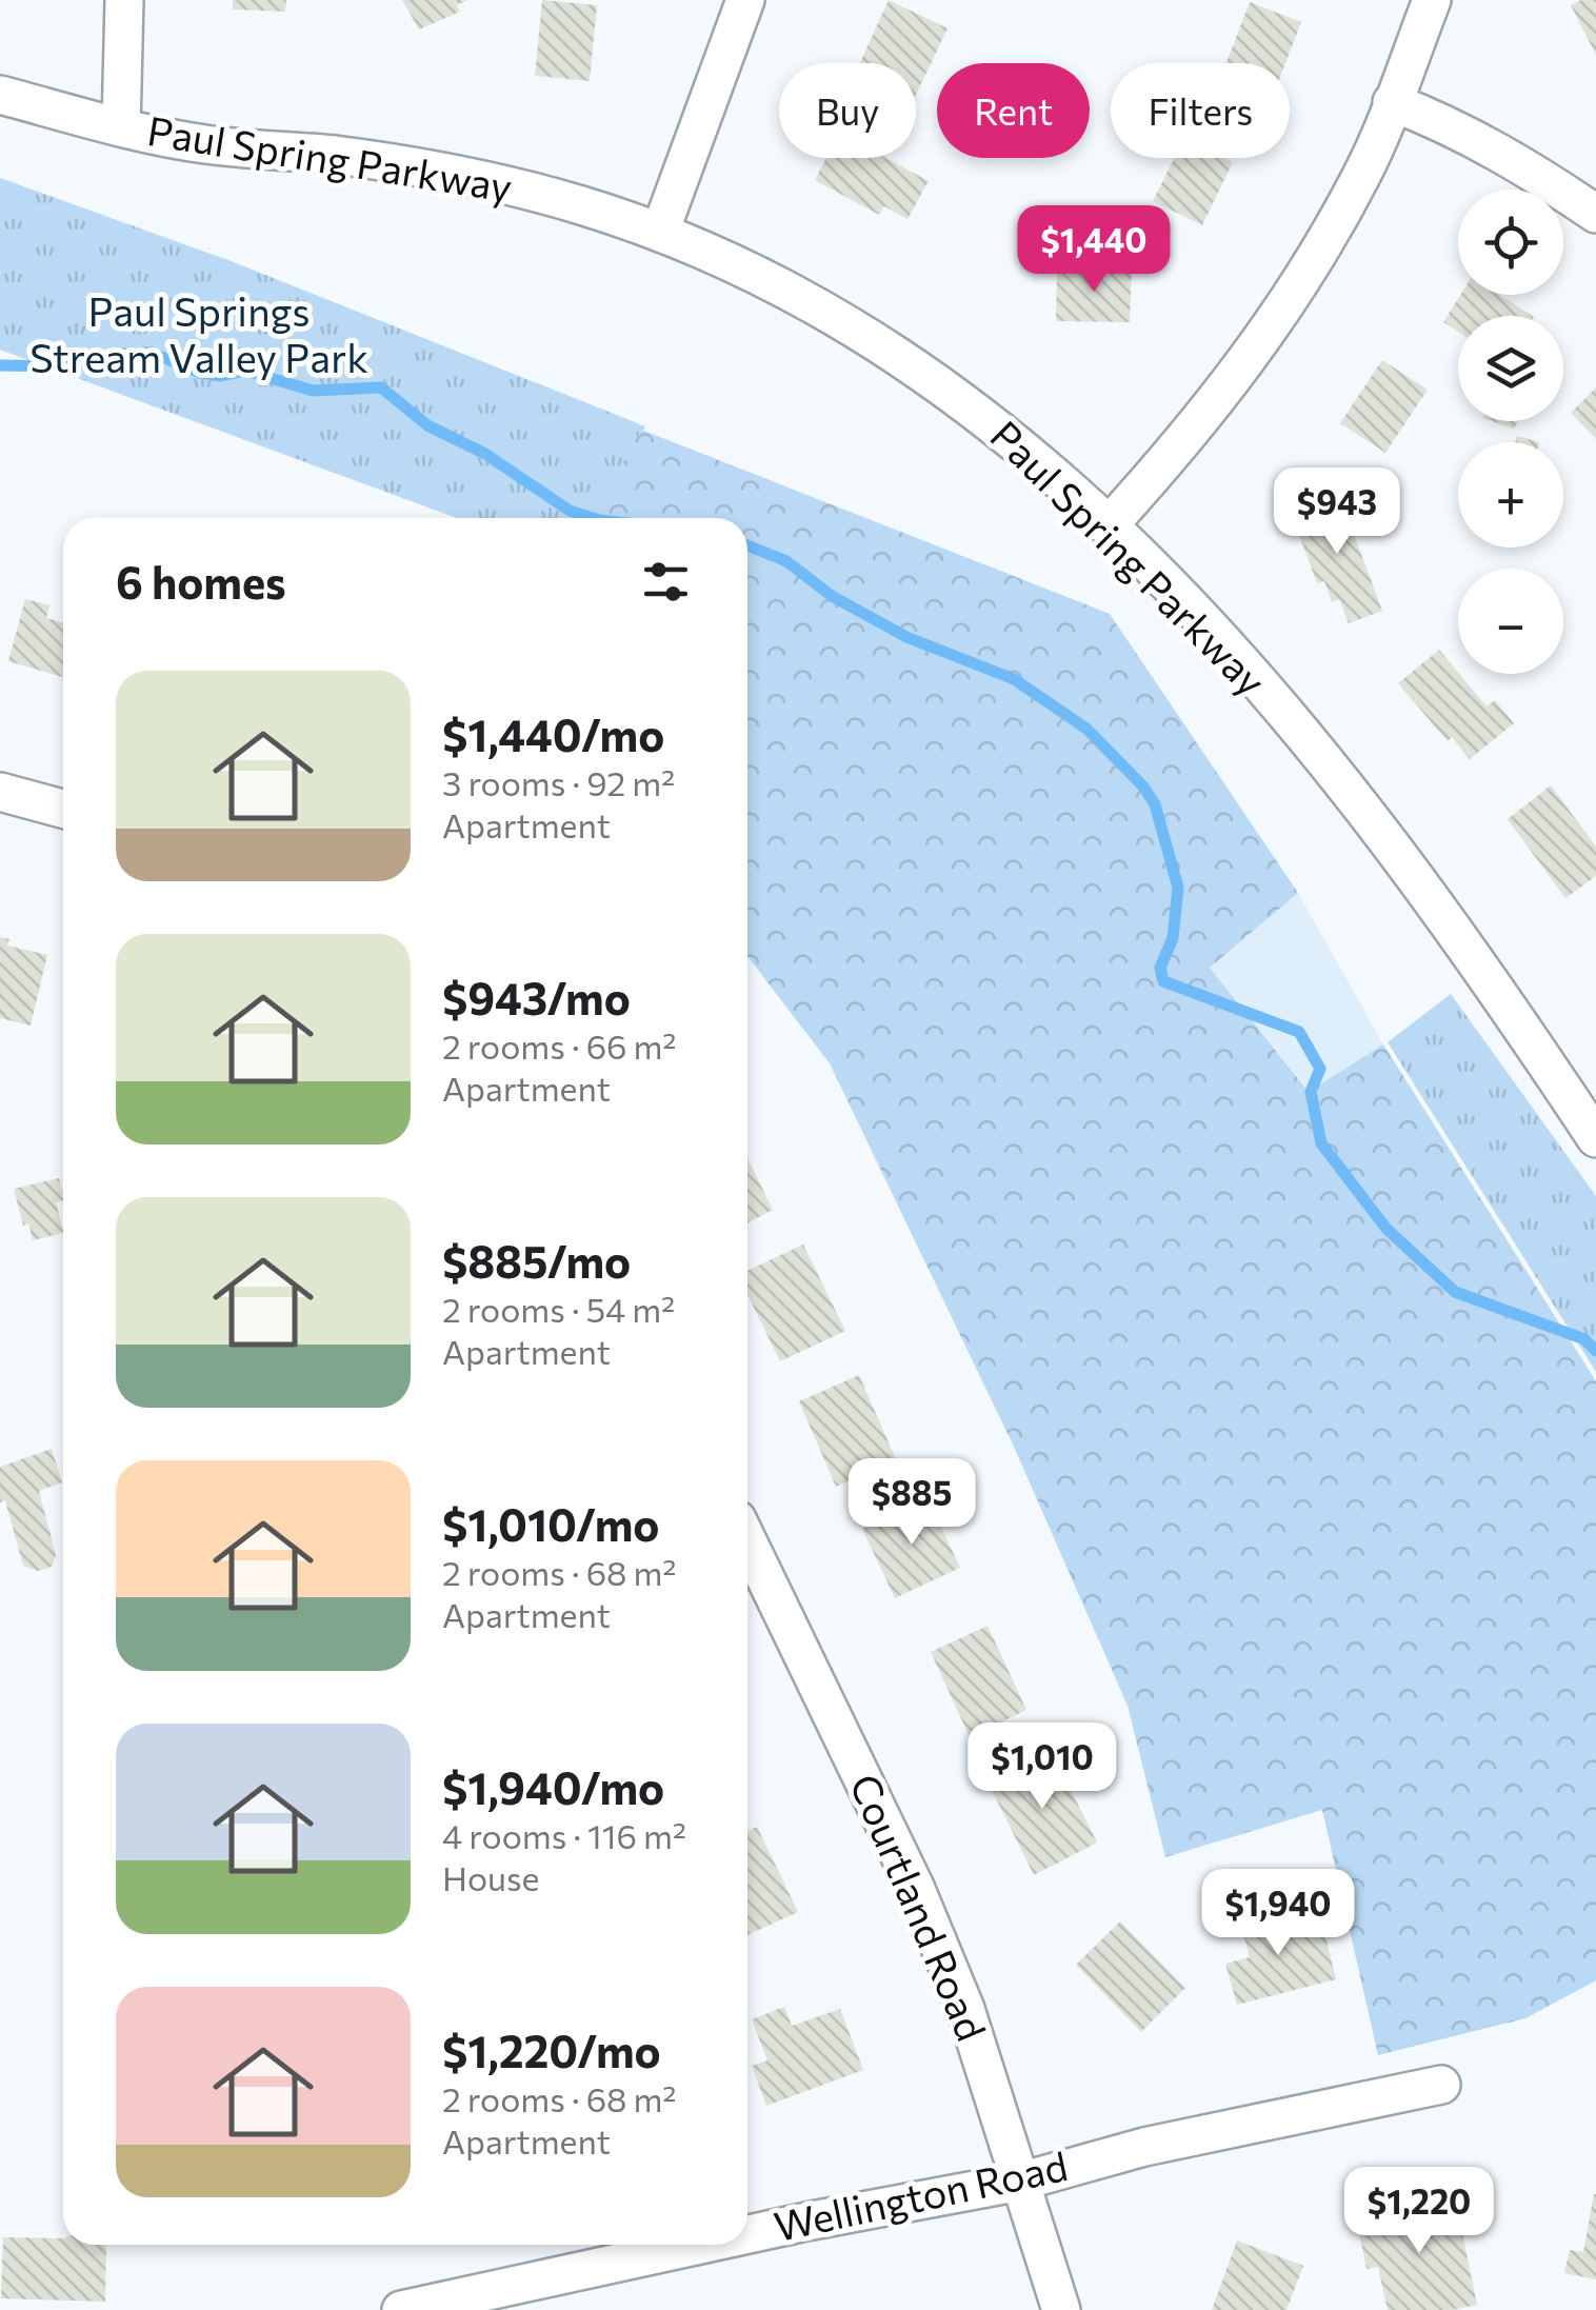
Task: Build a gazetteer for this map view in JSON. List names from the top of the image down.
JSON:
{
  "streets": {
    "street": ["Paul Spring Parkway", "Courtland Road", "Wellington Road"]
  },
  "crossings": [
    ["Courtland Road", "Wellington Road"]
  ],
  "parks": ["Paul Springs Stream Valley Park"],
  "page": {
    "chip": ["Buy", "Rent", "Filters"],
    "map_buttons": ["+", "−"],
    "price": [
      "$1,440",
      "$943",
      "$885",
      "$1,010",
      "$1,940",
      "$1,220"
    ],
    "heading": "6 homes",
    "list": [
      {
        "name": "$1,440/mo",
        "note": "3 rooms · 92 m² · Apartment"
      },
      {
        "name": "$943/mo",
        "note": "2 rooms · 66 m² · Apartment"
      },
      {
        "name": "$885/mo",
        "note": "2 rooms · 54 m² · Apartment"
      },
      {
        "name": "$1,010/mo",
        "note": "2 rooms · 68 m² · Apartment"
      },
      {
        "name": "$1,940/mo",
        "note": "4 rooms · 116 m² · House"
      },
      {
        "name": "$1,220/mo",
        "note": "2 rooms · 68 m² · Apartment"
      }
    ]
  }
}
